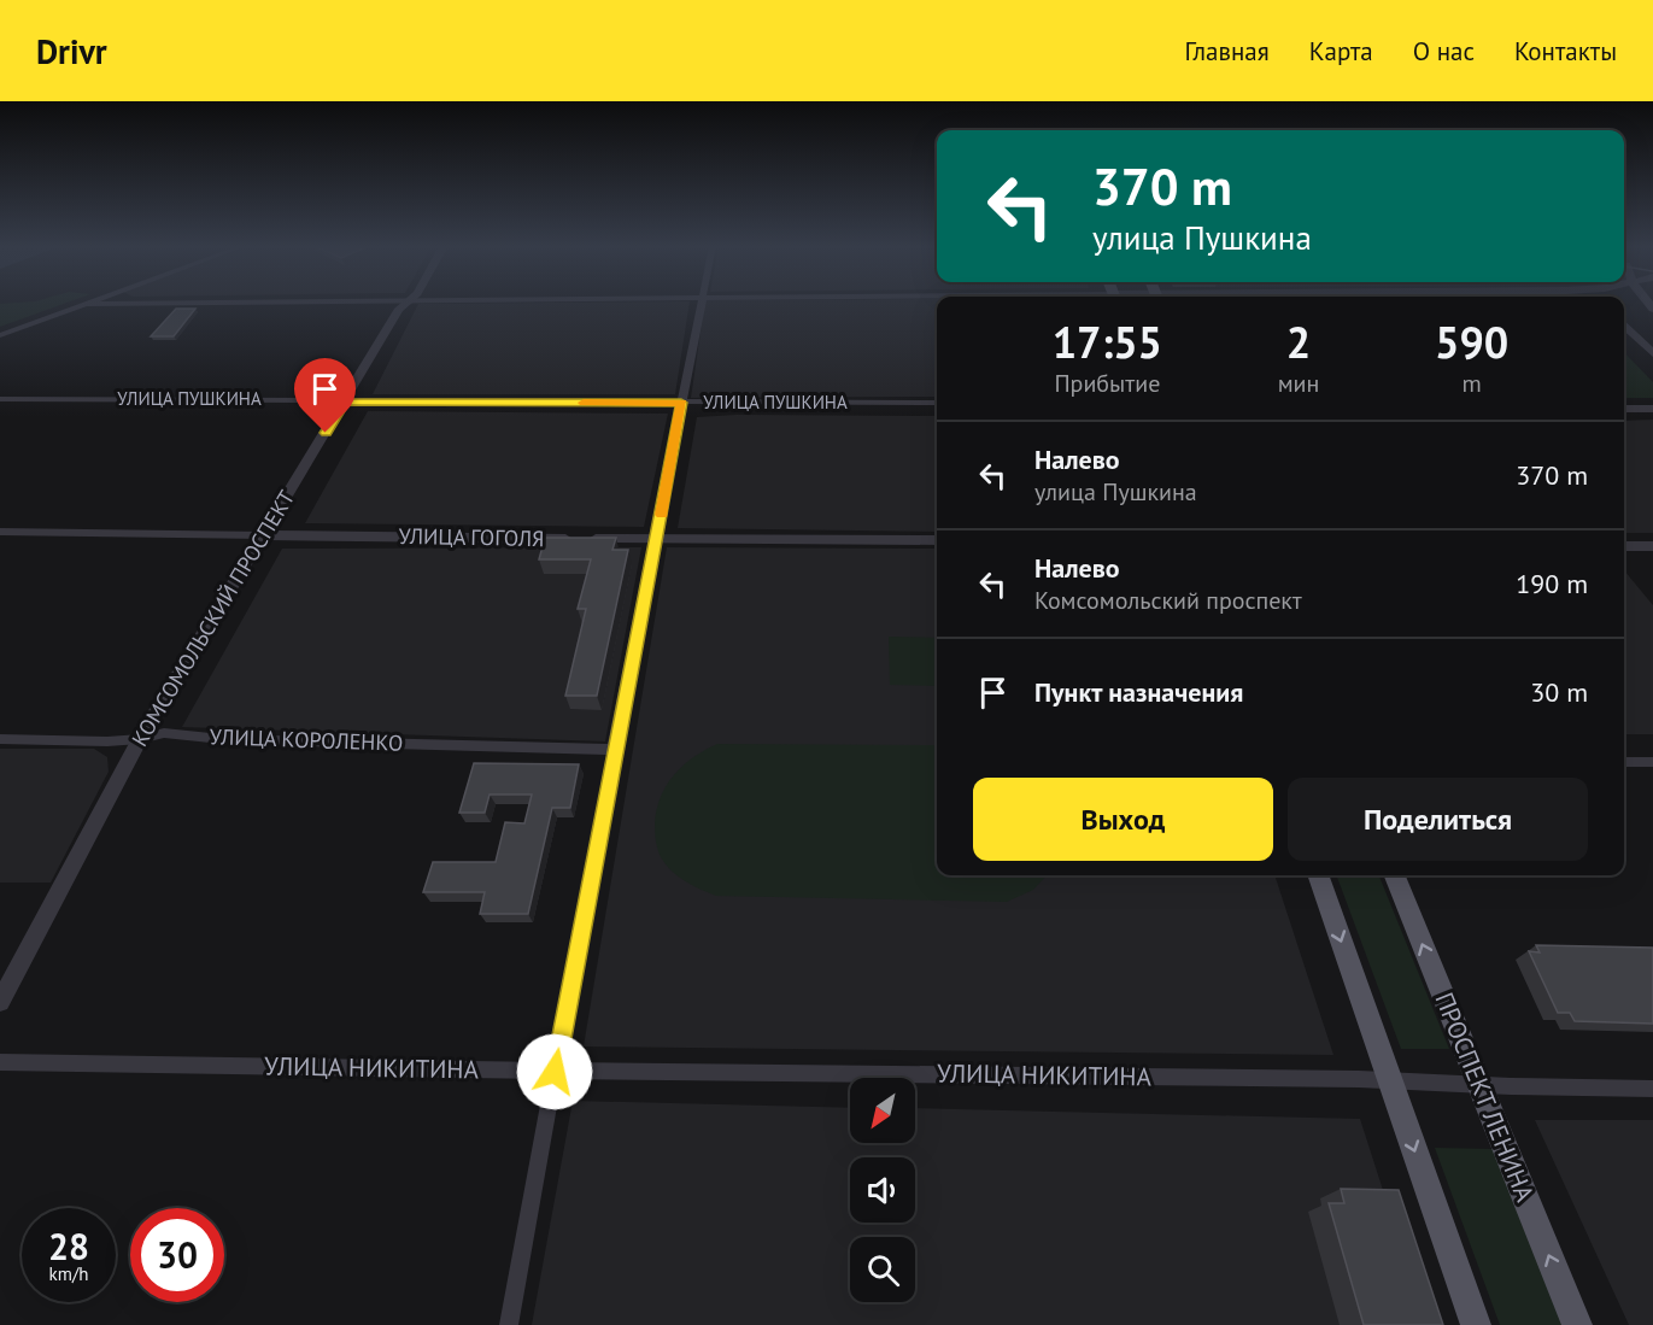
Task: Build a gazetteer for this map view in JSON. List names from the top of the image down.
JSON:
{
  "streets": {
    "main road": ["ПРОСПЕКТ ЛЕНИНА"],
    "street": [
      "УЛИЦА ПУШКИНА",
      "УЛИЦА ГОГОЛЯ",
      "КОМСОМОЛЬСКИЙ ПРОСПЕКТ",
      "УЛИЦА КОРОЛЕНКО",
      "УЛИЦА НИКИТИНА"
    ]
  },
  "crossings": [
    ["УЛИЦА ПУШКИНА", "КОМСОМОЛЬСКИЙ ПРОСПЕКТ"],
    ["УЛИЦА ГОГОЛЯ", "КОМСОМОЛЬСКИЙ ПРОСПЕКТ"],
    ["КОМСОМОЛЬСКИЙ ПРОСПЕКТ", "УЛИЦА КОРОЛЕНКО"],
    ["УЛИЦА НИКИТИНА", "ПРОСПЕКТ ЛЕНИНА"]
  ],
  "north": "bottom left",
  "page": {
    "header": "Drivr",
    "nav": [
      "Главная",
      "Карта",
      "О нас",
      "Контакты"
    ],
    "turn": ["370 m", "улица Пушкина"],
    "eta": [
      "17:55",
      "Прибытие",
      "2",
      "мин",
      "590",
      "m"
    ],
    "list": [
      {
        "name": "Налево",
        "note": "улица Пушкина",
        "value": "370 m"
      },
      {
        "name": "Налево",
        "note": "Комсомольский проспект",
        "value": "190 m"
      },
      {
        "name": "Пункт назначения",
        "value": "30 m"
      }
    ],
    "buttons": ["Выход", "Поделиться"],
    "speed": "28 km/h",
    "limit": "30"
  }
}
